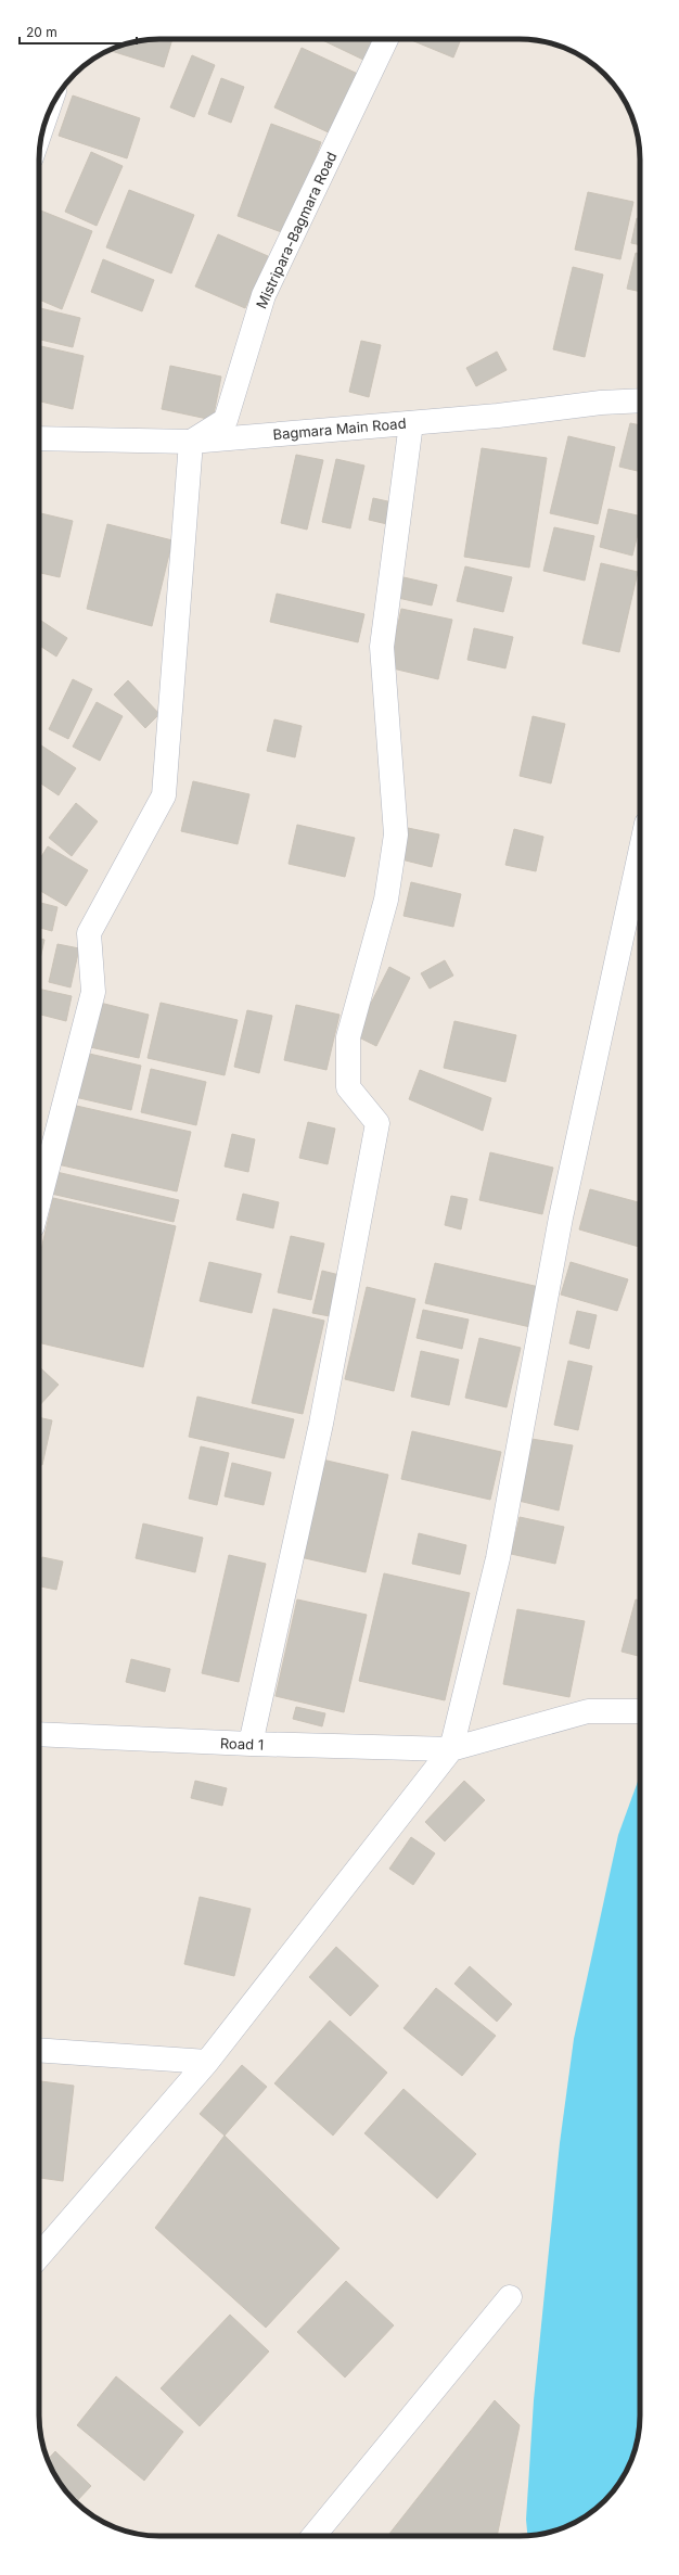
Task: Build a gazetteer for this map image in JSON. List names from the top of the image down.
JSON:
{
  "streets": {
    "street": ["Mistripara-Bagmara Road", "Bagmara Main Road", "Road 1"]
  },
  "crossings": [
    ["Mistripara-Bagmara Road", "Bagmara Main Road"]
  ],
  "scale_bar": "20 m"
}
